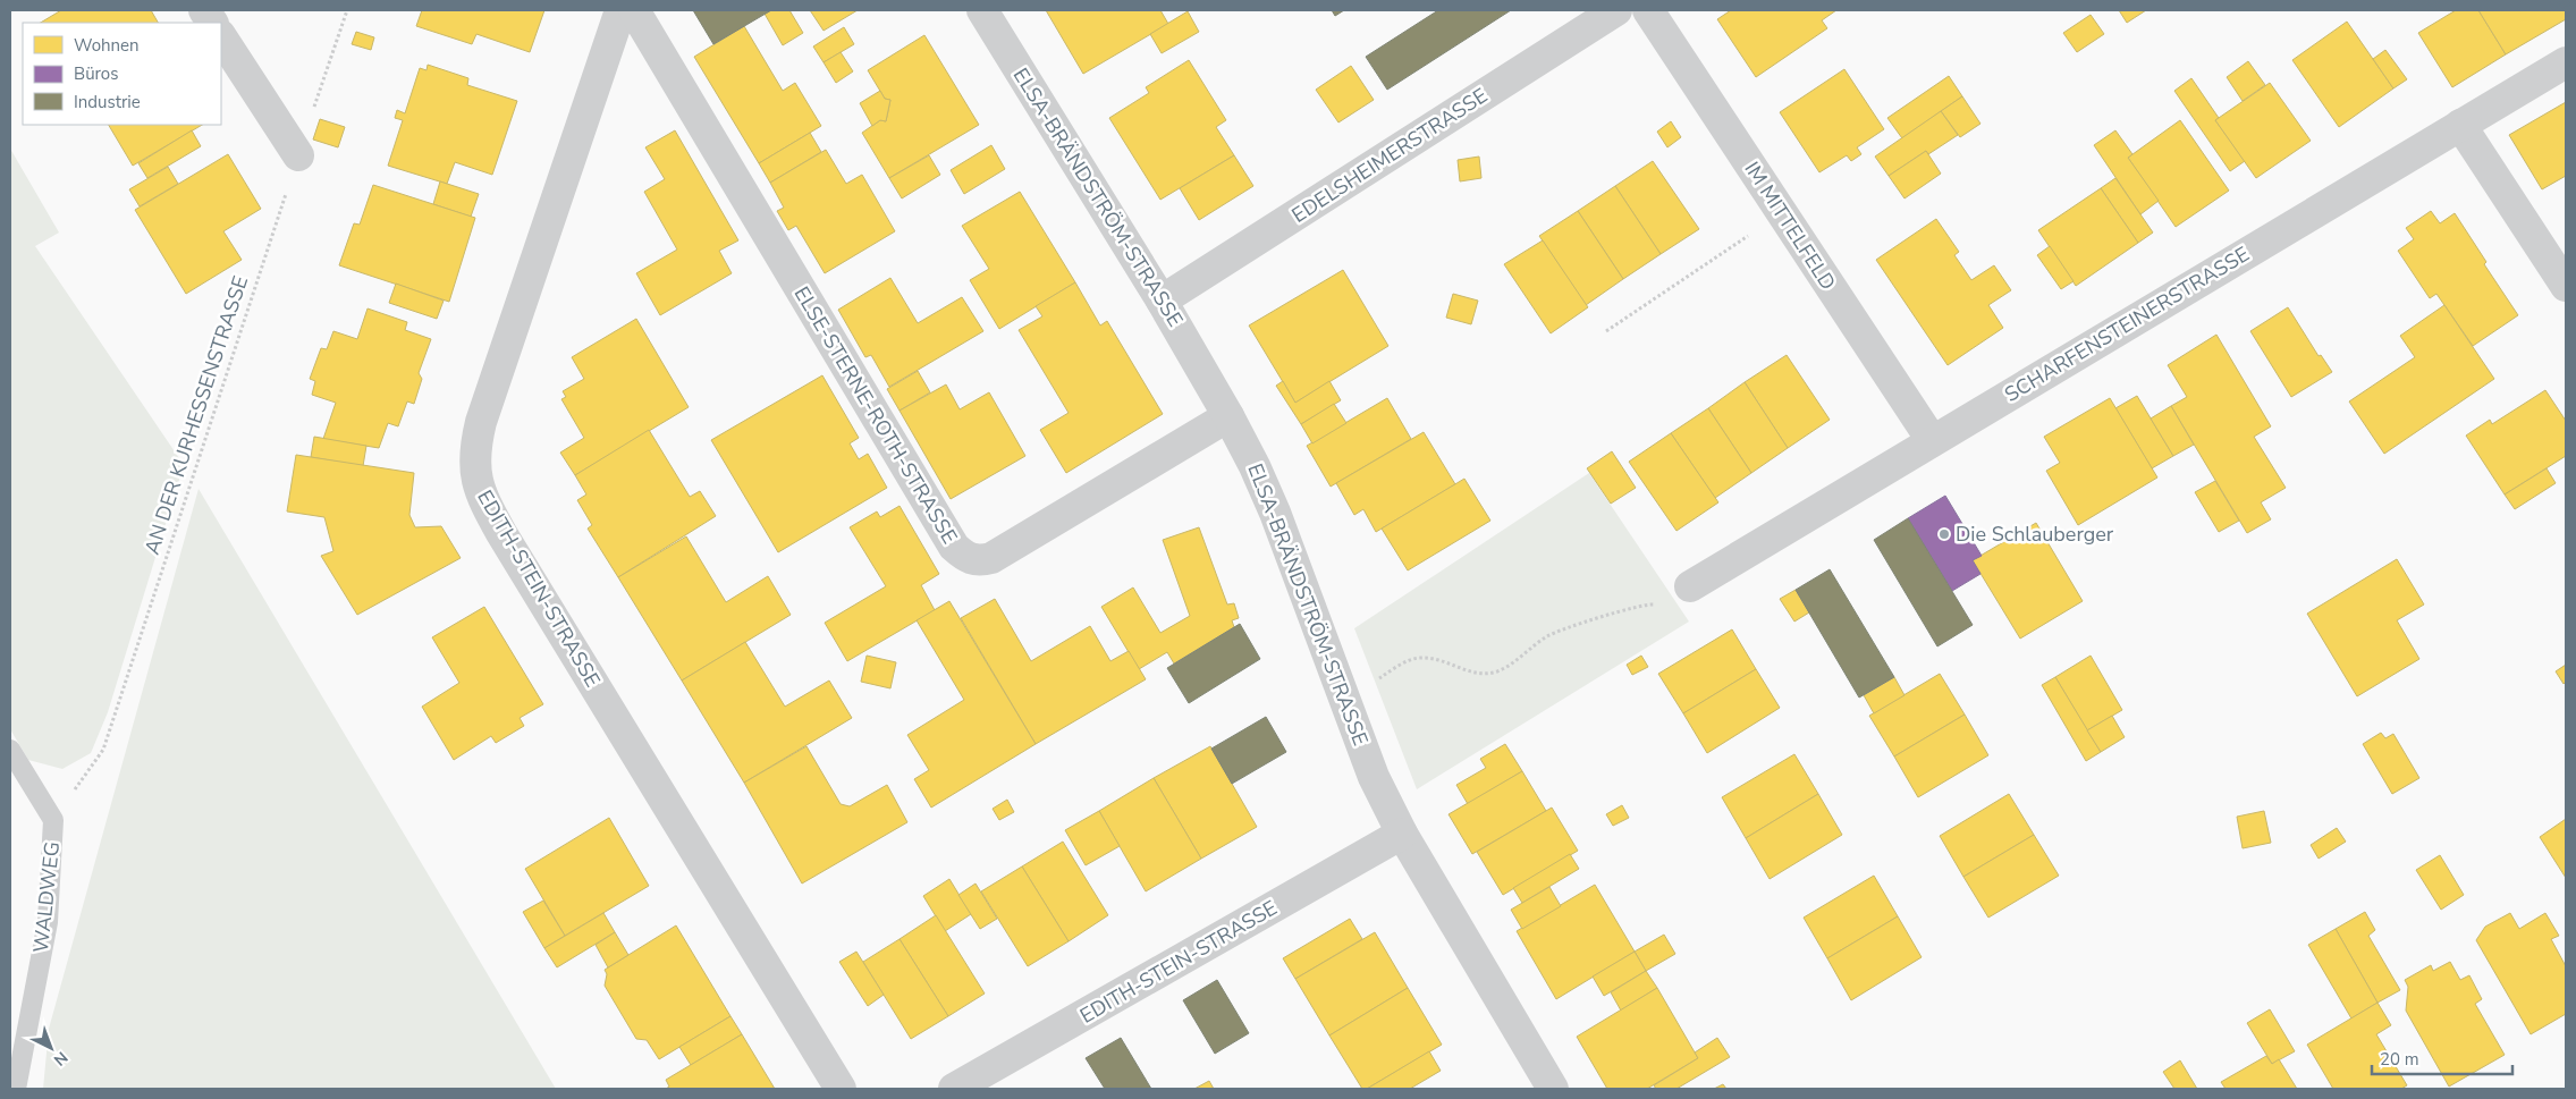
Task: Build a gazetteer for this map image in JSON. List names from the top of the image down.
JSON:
{
  "streets": {
    "street": [
      "EDELSHEIMERSTRASSE",
      "ELSA-BRÄNDSTRÖM-STRASSE",
      "IM MITTELFELD",
      "SCHARFENSTEINERSTRASSE",
      "ELSE-STERNE-ROTH-STRASSE",
      "EDITH-STEIN-STRASSE"
    ],
    "lane": ["WALDWEG"],
    "path": ["AN DER KURHESSENSTRASSE"]
  },
  "crossings": [
    ["EDELSHEIMERSTRASSE", "ELSA-BRÄNDSTRÖM-STRASSE"],
    ["ELSA-BRÄNDSTRÖM-STRASSE", "ELSE-STERNE-ROTH-STRASSE"],
    ["ELSA-BRÄNDSTRÖM-STRASSE", "EDITH-STEIN-STRASSE"],
    ["IM MITTELFELD", "SCHARFENSTEINERSTRASSE"],
    ["AN DER KURHESSENSTRASSE", "WALDWEG"]
  ],
  "places": ["Die Schlauberger"],
  "legend": ["Wohnen", "Büros", "Industrie"],
  "scale_bar": "20 m",
  "north": "bottom right"
}
